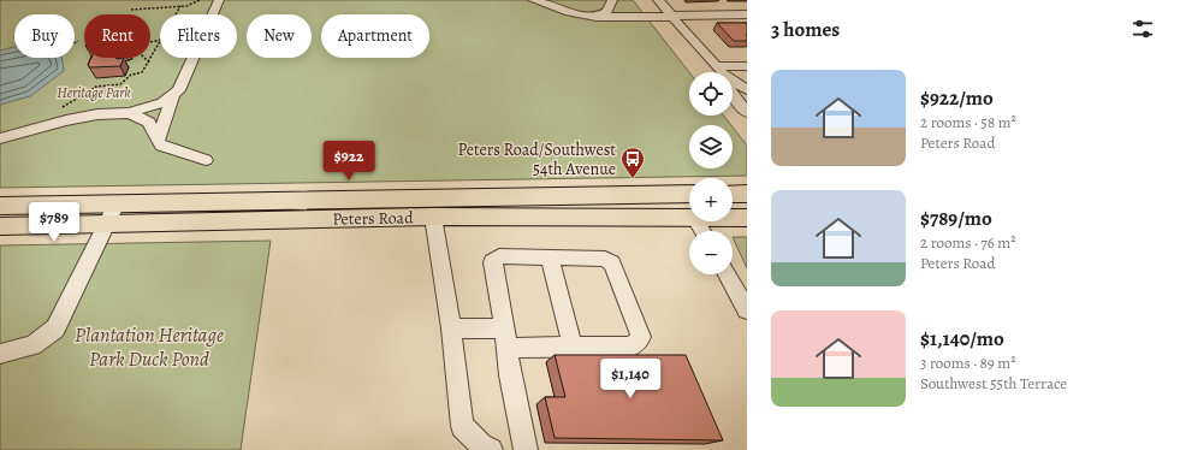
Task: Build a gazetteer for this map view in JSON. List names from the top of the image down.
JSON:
{
  "streets": {
    "main road": ["Peters Road"]
  },
  "parks": ["Heritage Park", "Plantation Heritage Park Duck Pond"],
  "places": {
    "bus stop": ["Peters Road/Southwest 54th Avenue"]
  },
  "page": {
    "heading": "3 homes",
    "chip": [
      "Buy",
      "Rent",
      "Filters",
      "New",
      "Apartment"
    ],
    "list": [
      {
        "name": "$922/mo",
        "note": "2 rooms · 58 m² · Peters Road"
      },
      {
        "name": "$789/mo",
        "note": "2 rooms · 76 m² · Peters Road"
      },
      {
        "name": "$1,140/mo",
        "note": "3 rooms · 89 m² · Southwest 55th Terrace"
      }
    ],
    "map_buttons": ["+", "−"],
    "price": ["$922", "$789", "$1,140"]
  }
}
